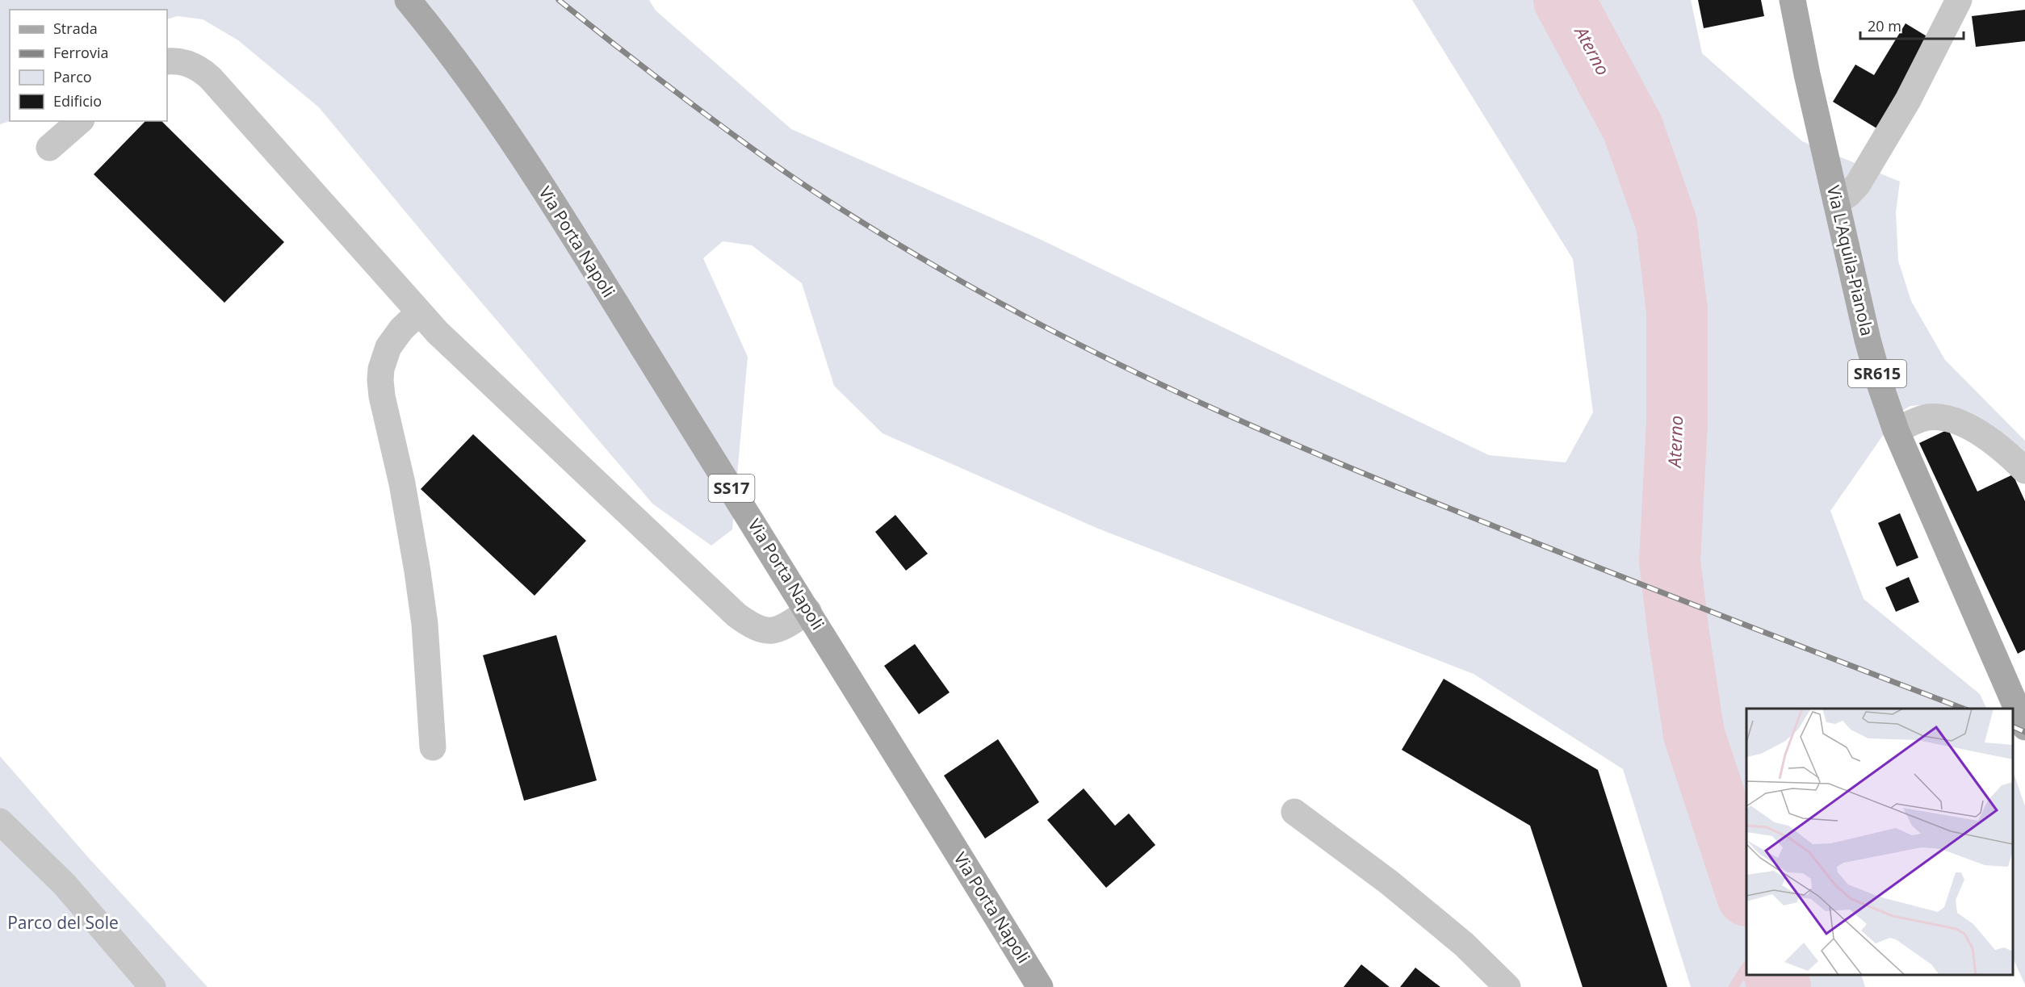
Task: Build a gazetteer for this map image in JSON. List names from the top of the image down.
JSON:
{
  "streets": {
    "main road": [
      "Via Porta Napoli",
      "Via L'Aquila-Pianola",
      "SR615",
      "SS17"
    ]
  },
  "water": ["Aterno"],
  "parks": ["Parco del Sole"],
  "legend": [
    "Strada",
    "Ferrovia",
    "Parco",
    "Edificio"
  ],
  "scale_bar": "20 m"
}
